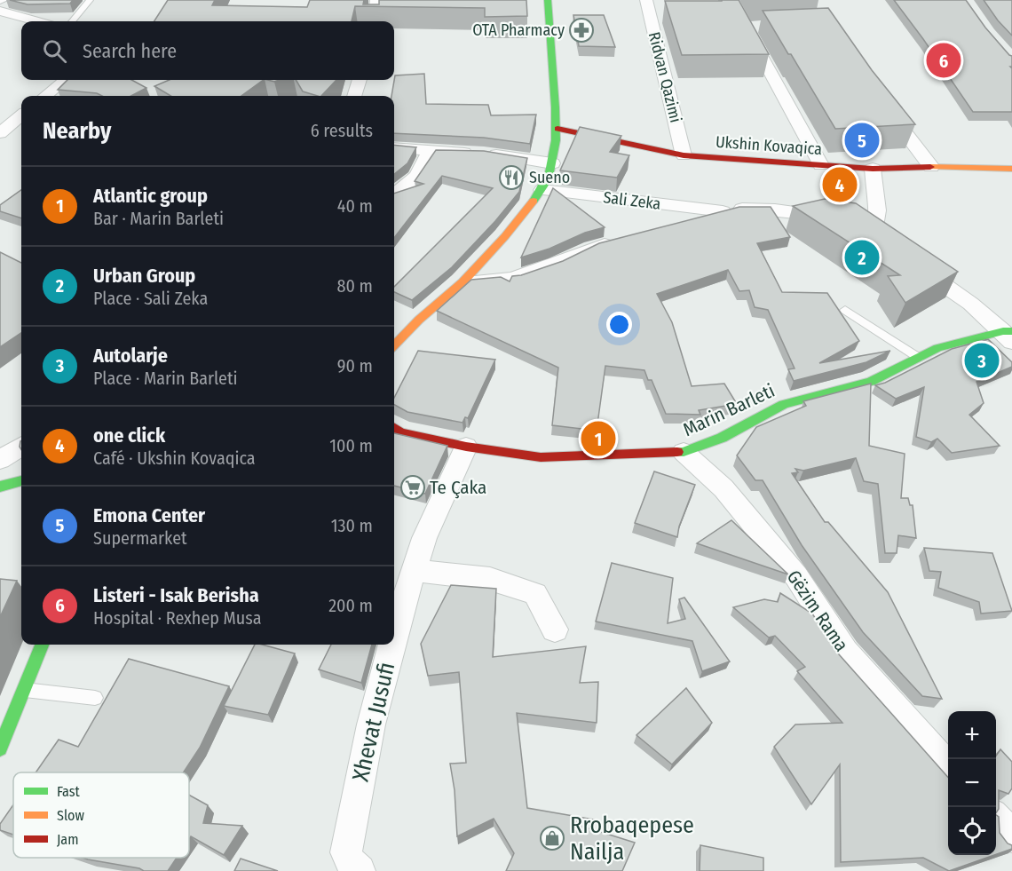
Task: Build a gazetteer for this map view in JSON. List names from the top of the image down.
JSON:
{
  "streets": {
    "street": [
      "Ridvan Qazimi",
      "Ukshin Kovaqica",
      "Sali Zeka",
      "Marin Barleti",
      "Gëzim Rama",
      "Xhevat Jusufi"
    ]
  },
  "crossings": [
    ["Ridvan Qazimi", "Ukshin Kovaqica"],
    ["Marin Barleti", "Gëzim Rama"],
    ["Marin Barleti", "Xhevat Jusufi"]
  ],
  "places": {
    "pharmacy": ["OTA Pharmacy"],
    "restaurant": ["Sueno"],
    "supermarket": ["Te Çaka"],
    "shop": ["Rrobaqepese Nailja"]
  },
  "legend": ["Fast", "Slow", "Jam"],
  "page": {
    "search": "Search here",
    "pins": [
      "6",
      "5",
      "4",
      "2",
      "3",
      "1"
    ],
    "heading": ["Nearby", "6 results"],
    "list": [
      {
        "mark": "1",
        "name": "Atlantic group",
        "note": "Bar · Marin Barleti",
        "value": "40 m"
      },
      {
        "mark": "2",
        "name": "Urban Group",
        "note": "Place · Sali Zeka",
        "value": "80 m"
      },
      {
        "mark": "3",
        "name": "Autolarje",
        "note": "Place · Marin Barleti",
        "value": "90 m"
      },
      {
        "mark": "4",
        "name": "one click",
        "note": "Café · Ukshin Kovaqica",
        "value": "100 m"
      },
      {
        "mark": "5",
        "name": "Emona Center",
        "note": "Supermarket",
        "value": "130 m"
      },
      {
        "mark": "6",
        "name": "Listeri - Isak Berisha",
        "note": "Hospital · Rexhep Musa",
        "value": "200 m"
      }
    ],
    "map_buttons": ["+", "−"]
  }
}
